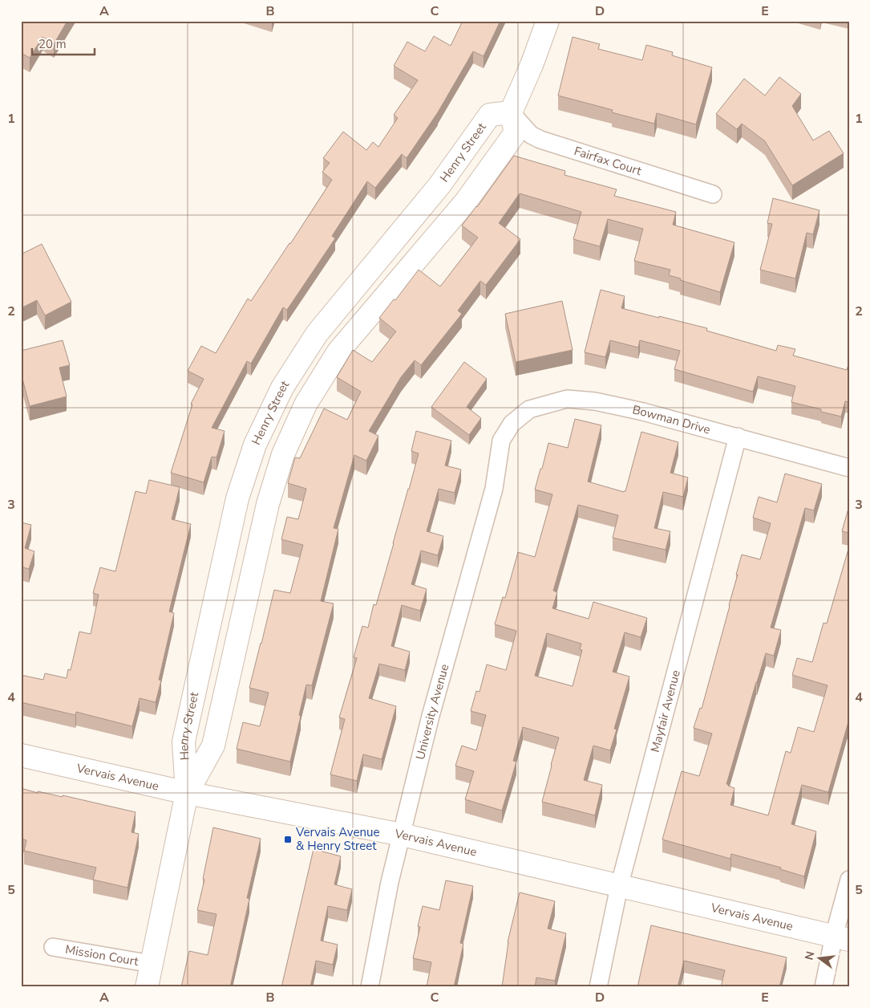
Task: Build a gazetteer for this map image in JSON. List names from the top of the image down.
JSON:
{
  "streets": {
    "street": [
      "Henry Street",
      "Fairfax Court",
      "Bowman Drive",
      "University Avenue",
      "Mayfair Avenue",
      "Vervais Avenue",
      "Mission Court"
    ]
  },
  "crossings": [
    ["Henry Street", "Fairfax Court"],
    ["Henry Street", "Vervais Avenue"],
    ["Henry Street", "Mission Court"],
    ["Bowman Drive", "University Avenue"],
    ["Bowman Drive", "Mayfair Avenue"],
    ["University Avenue", "Vervais Avenue"],
    ["Mayfair Avenue", "Vervais Avenue"]
  ],
  "places": {
    "transit": ["Vervais Avenue & Henry Street"]
  },
  "scale_bar": "20 m",
  "north": "left",
  "grid": {
    "columns": [
      "A",
      "B",
      "C",
      "D",
      "E"
    ],
    "rows": [
      "1",
      "2",
      "3",
      "4",
      "5"
    ]
  }
}
